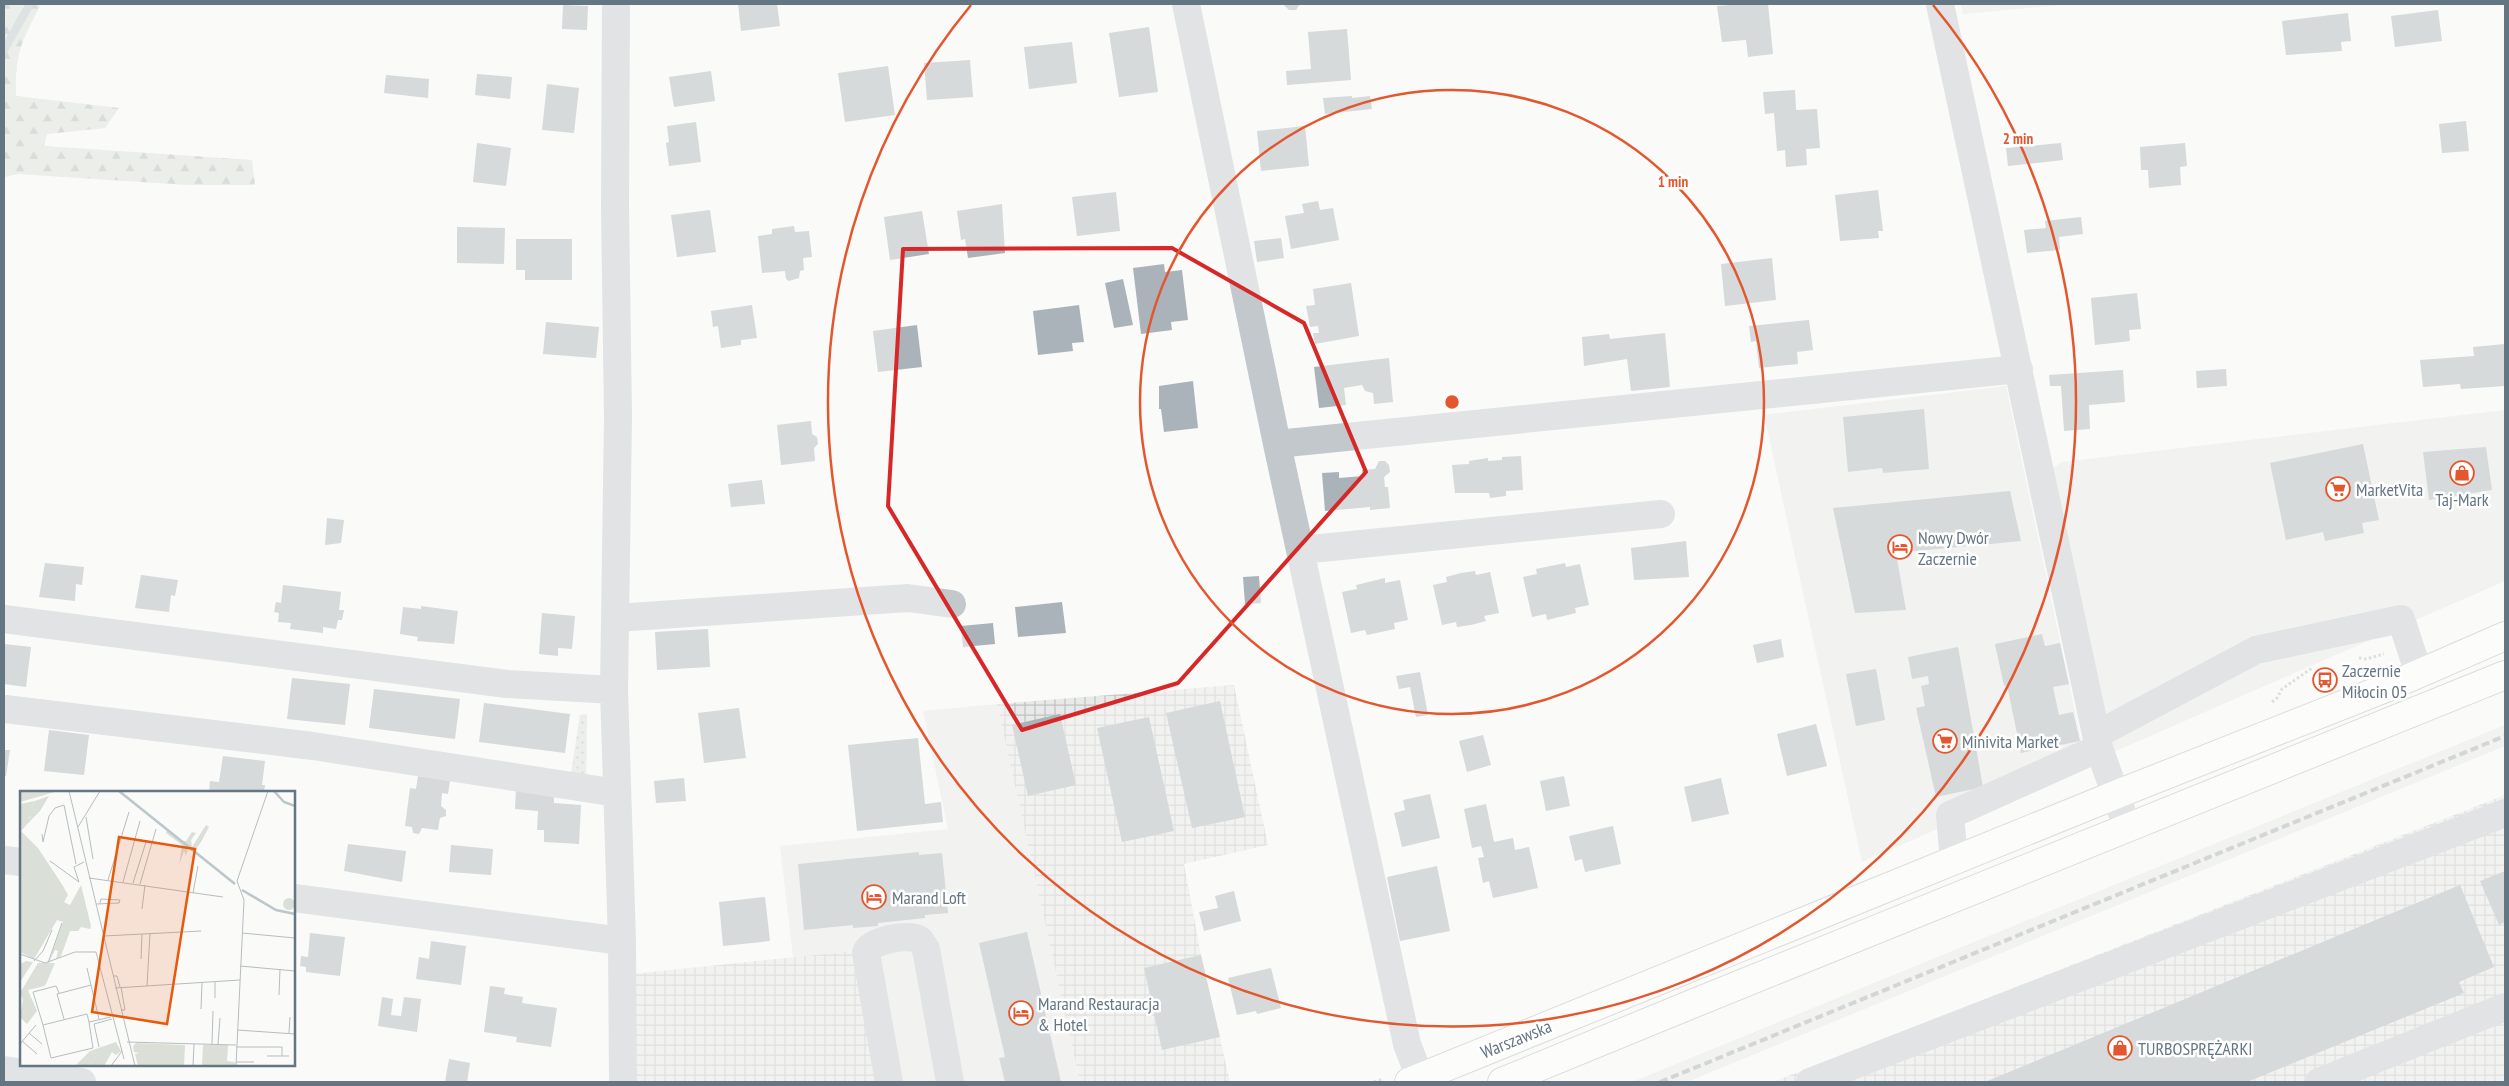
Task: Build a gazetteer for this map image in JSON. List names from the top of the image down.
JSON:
{
  "streets": {
    "main road": ["Warszawska"]
  },
  "places": {
    "shop": ["Taj-Mark", "TURBOSPRĘŻARKI"],
    "supermarket": ["MarketVita", "Minivita Market"],
    "hotel": ["Nowy Dwór Zaczernie", "Marand Loft", "Marand Restauracja & Hotel"],
    "bus stop": ["Zaczernie Miłocin 05"]
  },
  "rings": ["2 min", "1 min"]
}
